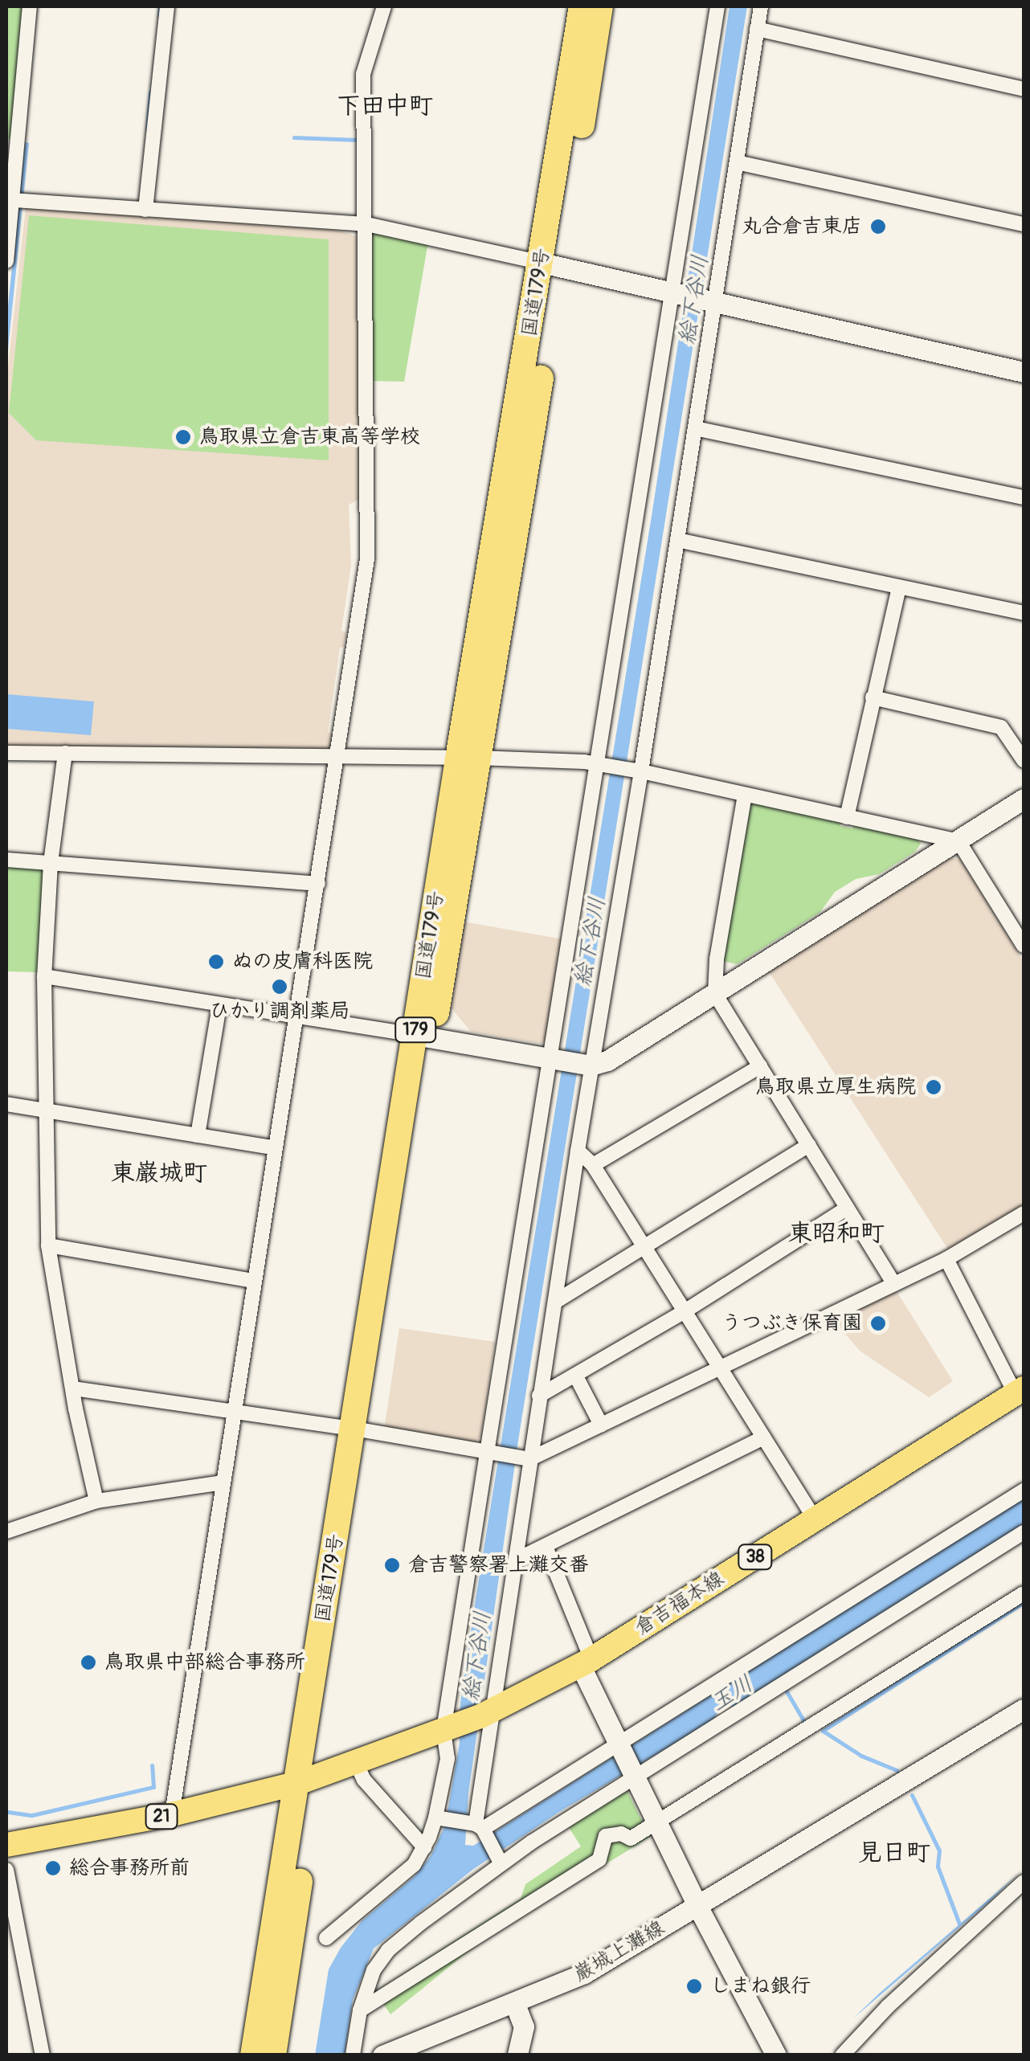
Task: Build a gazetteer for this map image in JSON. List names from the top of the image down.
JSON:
{
  "streets": {
    "highway": ["国道179号", "179"],
    "main road": ["38", "倉吉福本線", "21"],
    "street": ["巌城上灘線"]
  },
  "crossings": [
    ["国道179号", "倉吉福本線"],
    ["国道179号", "21"],
    ["倉吉福本線", "21"]
  ],
  "districts": [
    "下田中町",
    "東巌城町",
    "東昭和町",
    "見日町"
  ],
  "water": ["絵下谷川", "玉川"],
  "places": [
    "丸合倉吉東店",
    "鳥取県立倉吉東高等学校",
    "ぬの皮膚科医院",
    "ひかり調剤薬局",
    "鳥取県立厚生病院",
    "うつぶき保育園",
    "倉吉警察署上灘交番",
    "鳥取県中部総合事務所",
    "総合事務所前",
    "しまね銀行"
  ]
}
